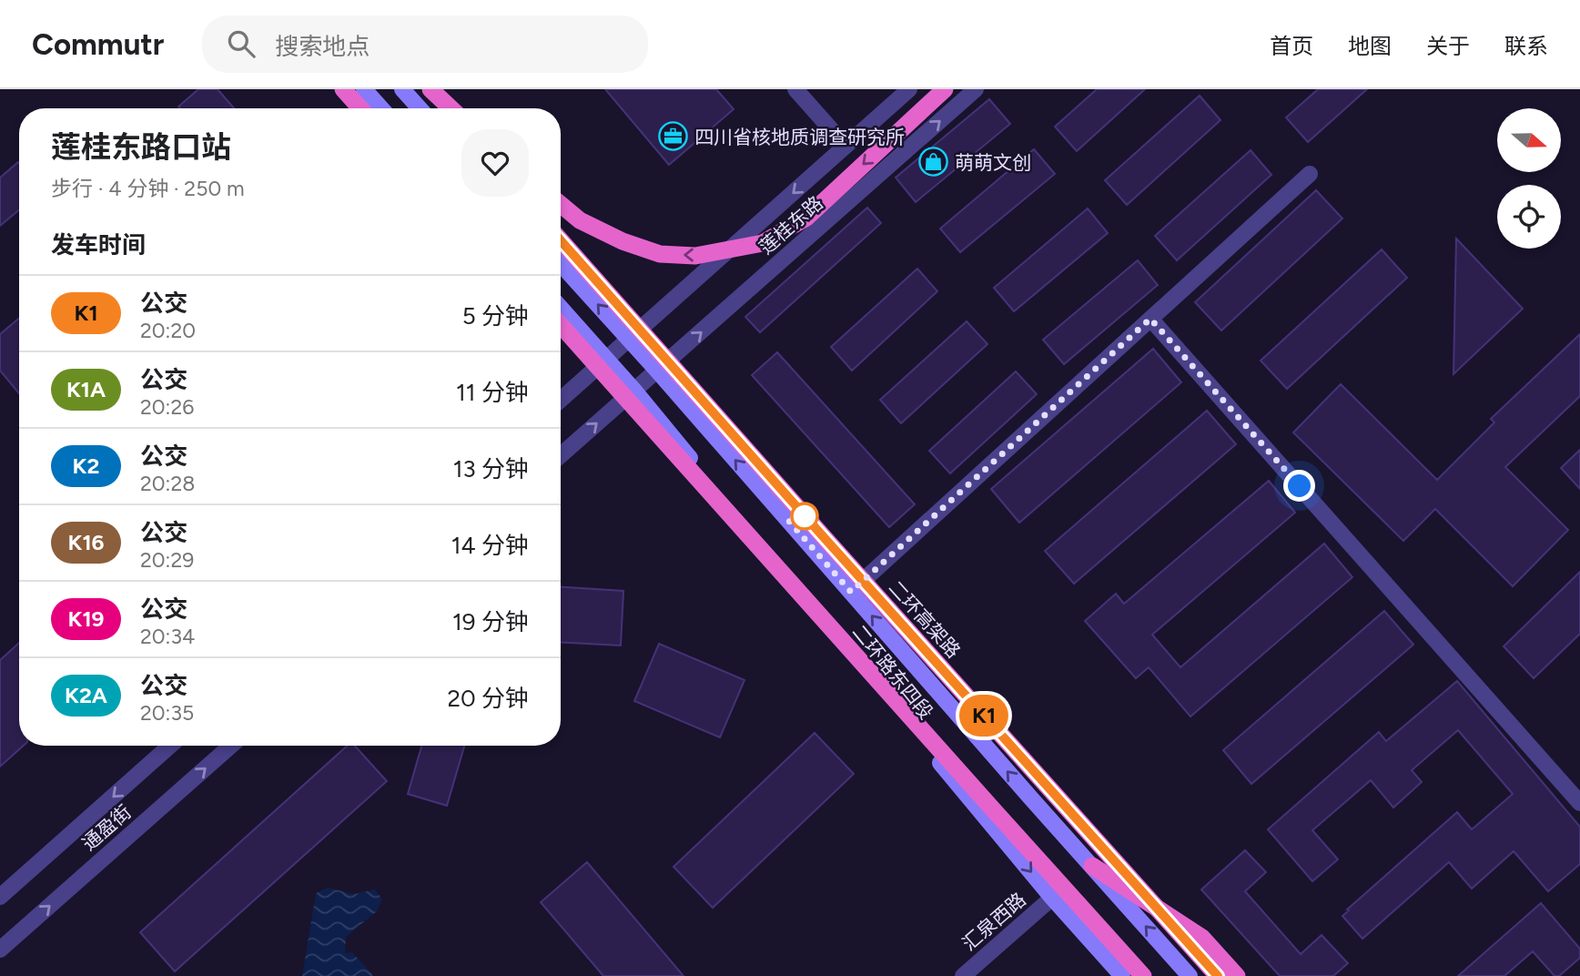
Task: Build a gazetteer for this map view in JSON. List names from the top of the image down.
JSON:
{
  "streets": {
    "highway": ["二环高架路"],
    "main road": ["二环路东四段"],
    "street": ["莲桂东路", "通盈街", "汇泉西路"]
  },
  "crossings": [
    ["莲桂东路", "二环路东四段"],
    ["二环路东四段", "汇泉西路"]
  ],
  "places": {
    "office": ["四川省核地质调查研究所"],
    "shop": ["萌萌文创"]
  },
  "lines": ["bus line K1"],
  "north": "right",
  "page": {
    "header": "Commutr",
    "search": "搜索地点",
    "nav": [
      "首页",
      "地图",
      "关于",
      "联系"
    ],
    "on_map": "K1",
    "heading": [
      ["莲桂东路口站", "步行 · 4 分钟 · 250 m"],
      "发车时间"
    ],
    "list": [
      {
        "mark": "K1",
        "name": "公交",
        "note": "20:20",
        "value": "5 分钟"
      },
      {
        "mark": "K1A",
        "name": "公交",
        "note": "20:26",
        "value": "11 分钟"
      },
      {
        "mark": "K2",
        "name": "公交",
        "note": "20:28",
        "value": "13 分钟"
      },
      {
        "mark": "K16",
        "name": "公交",
        "note": "20:29",
        "value": "14 分钟"
      },
      {
        "mark": "K19",
        "name": "公交",
        "note": "20:34",
        "value": "19 分钟"
      },
      {
        "mark": "K2A",
        "name": "公交",
        "note": "20:35",
        "value": "20 分钟"
      }
    ]
  }
}
